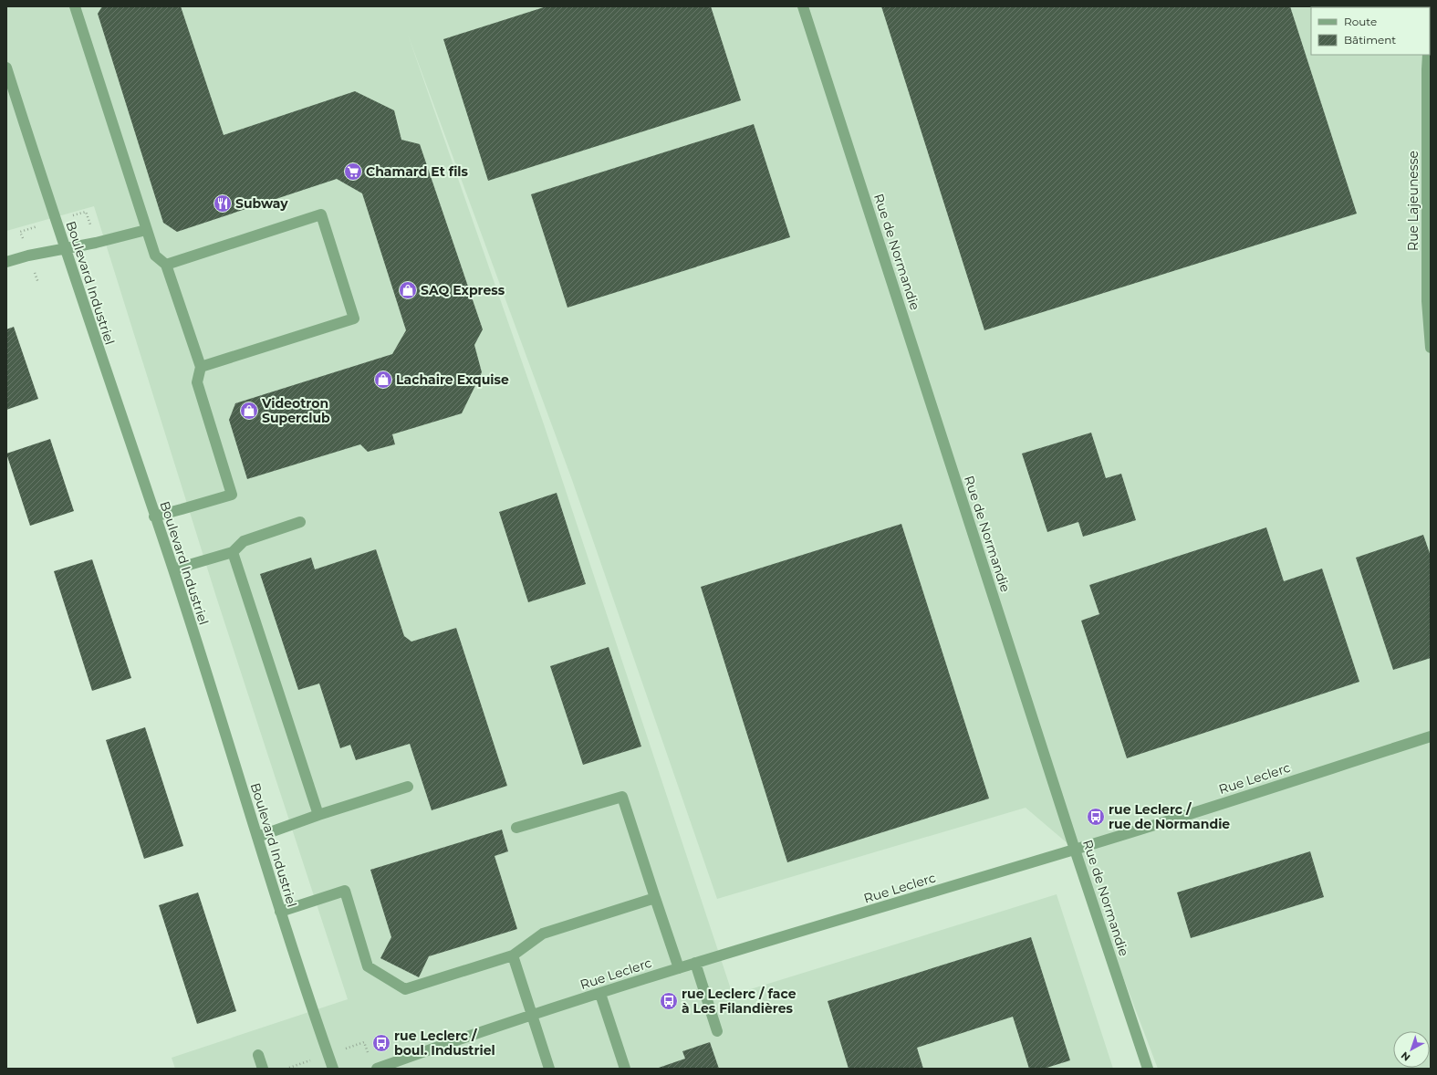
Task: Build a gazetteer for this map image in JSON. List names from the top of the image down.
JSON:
{
  "streets": {
    "street": [
      "Rue Lajeunesse",
      "Rue de Normandie",
      "Boulevard Industriel",
      "Rue Leclerc"
    ]
  },
  "crossings": [
    ["Rue de Normandie", "Rue Leclerc"]
  ],
  "places": {
    "supermarket": ["Chamard Et fils"],
    "restaurant": ["Subway"],
    "shop": ["SAQ Express", "Lachaire Exquise", "Videotron Superclub"],
    "bus stop": ["rue Leclerc / rue de Normandie", "rue Leclerc / face à Les Filandières", "rue Leclerc / boul. Industriel"]
  },
  "legend": ["Route", "Bâtiment"],
  "north": "bottom left"
}
